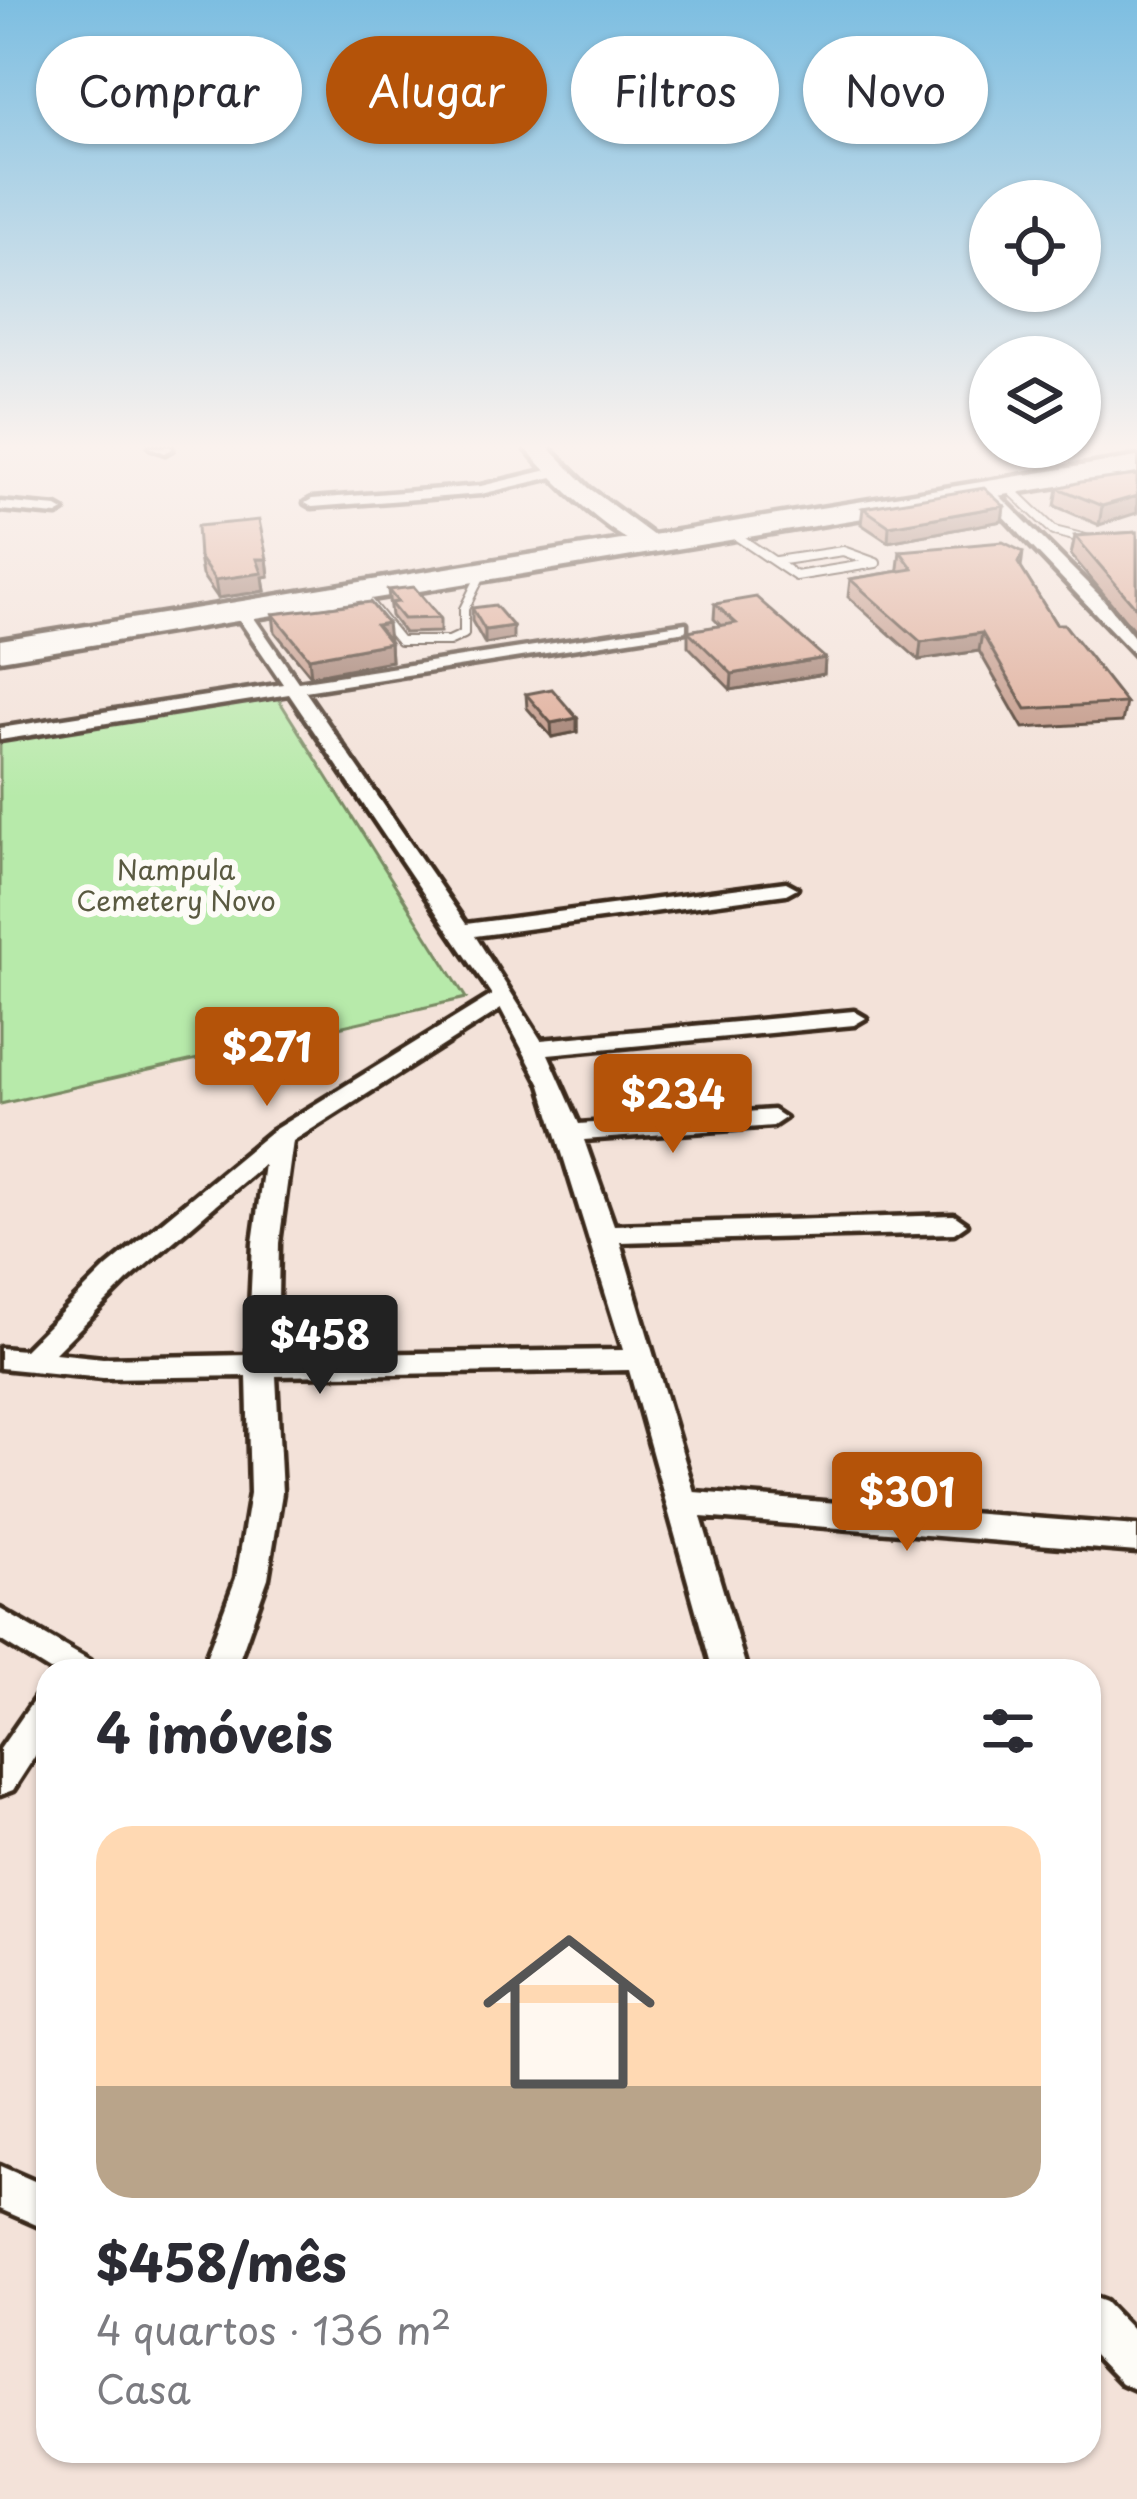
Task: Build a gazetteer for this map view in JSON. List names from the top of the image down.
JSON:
{
  "parks": ["Nampula Cemetery Novo"],
  "page": {
    "chip": [
      "Comprar",
      "Alugar",
      "Filtros",
      "Novo"
    ],
    "price": [
      "$271",
      "$234",
      "$458",
      "$301"
    ],
    "heading": "4 imóveis",
    "list": [
      {
        "name": "$458/mês",
        "note": "4 quartos · 136 m² · Casa"
      }
    ]
  }
}
